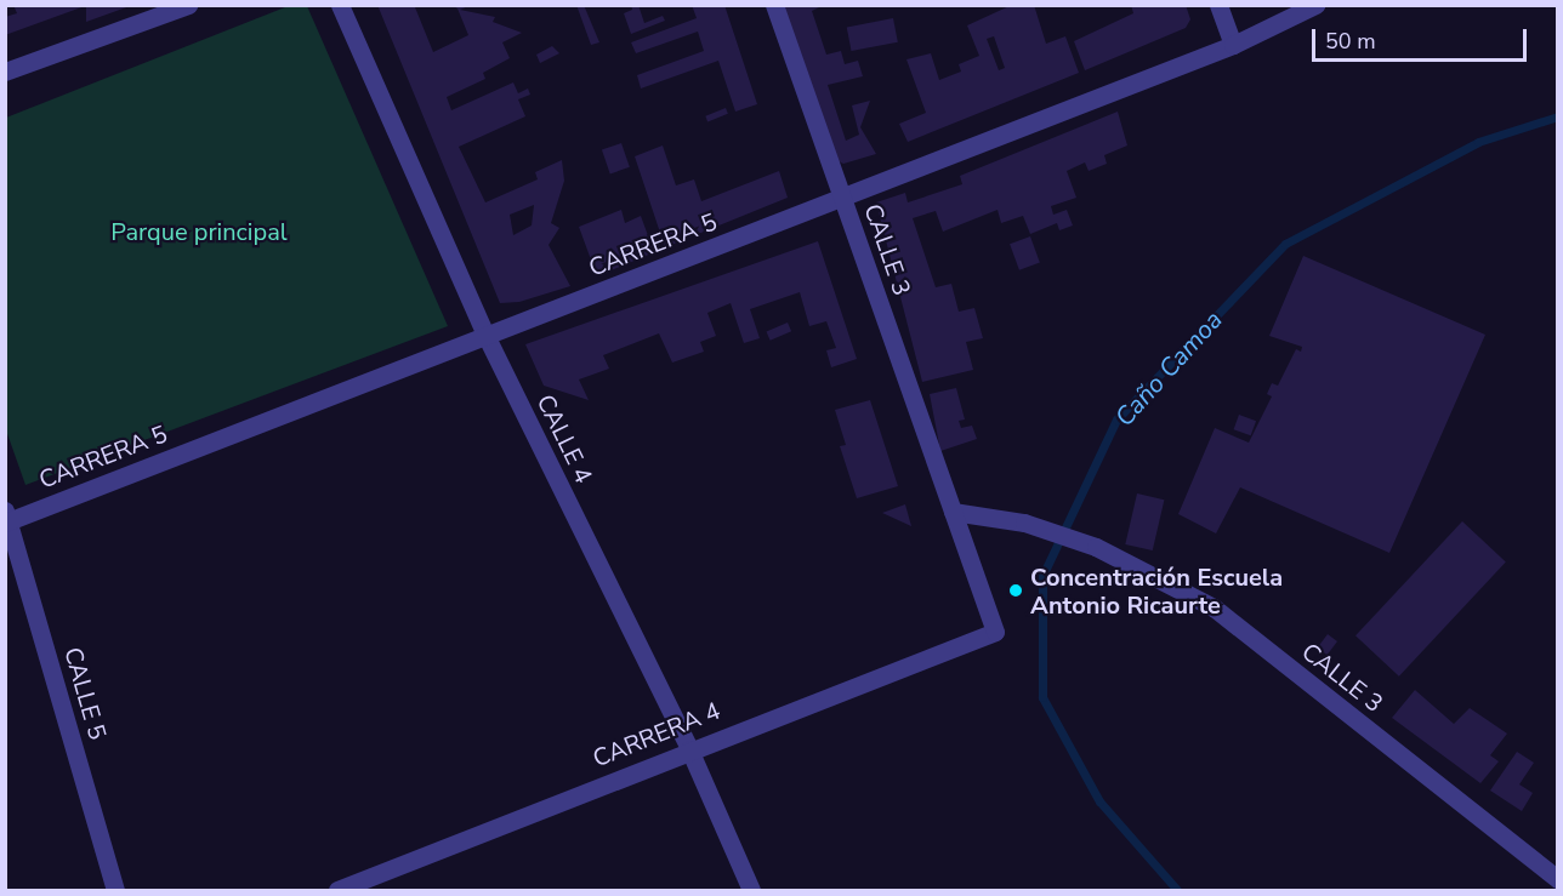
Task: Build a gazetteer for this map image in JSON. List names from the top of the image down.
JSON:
{
  "streets": {
    "street": [
      "CARRERA 5",
      "CALLE 3",
      "CALLE 4",
      "CALLE 5",
      "CARRERA 4"
    ]
  },
  "crossings": [
    ["CARRERA 5", "CALLE 3"],
    ["CARRERA 5", "CALLE 4"],
    ["CARRERA 5", "CALLE 5"],
    ["CALLE 3", "CARRERA 4"],
    ["CALLE 4", "CARRERA 4"]
  ],
  "water": ["Caño Camoa"],
  "parks": ["Parque principal"],
  "places": ["Concentración Escuela Antonio Ricaurte"],
  "scale_bar": "50 m"
}
